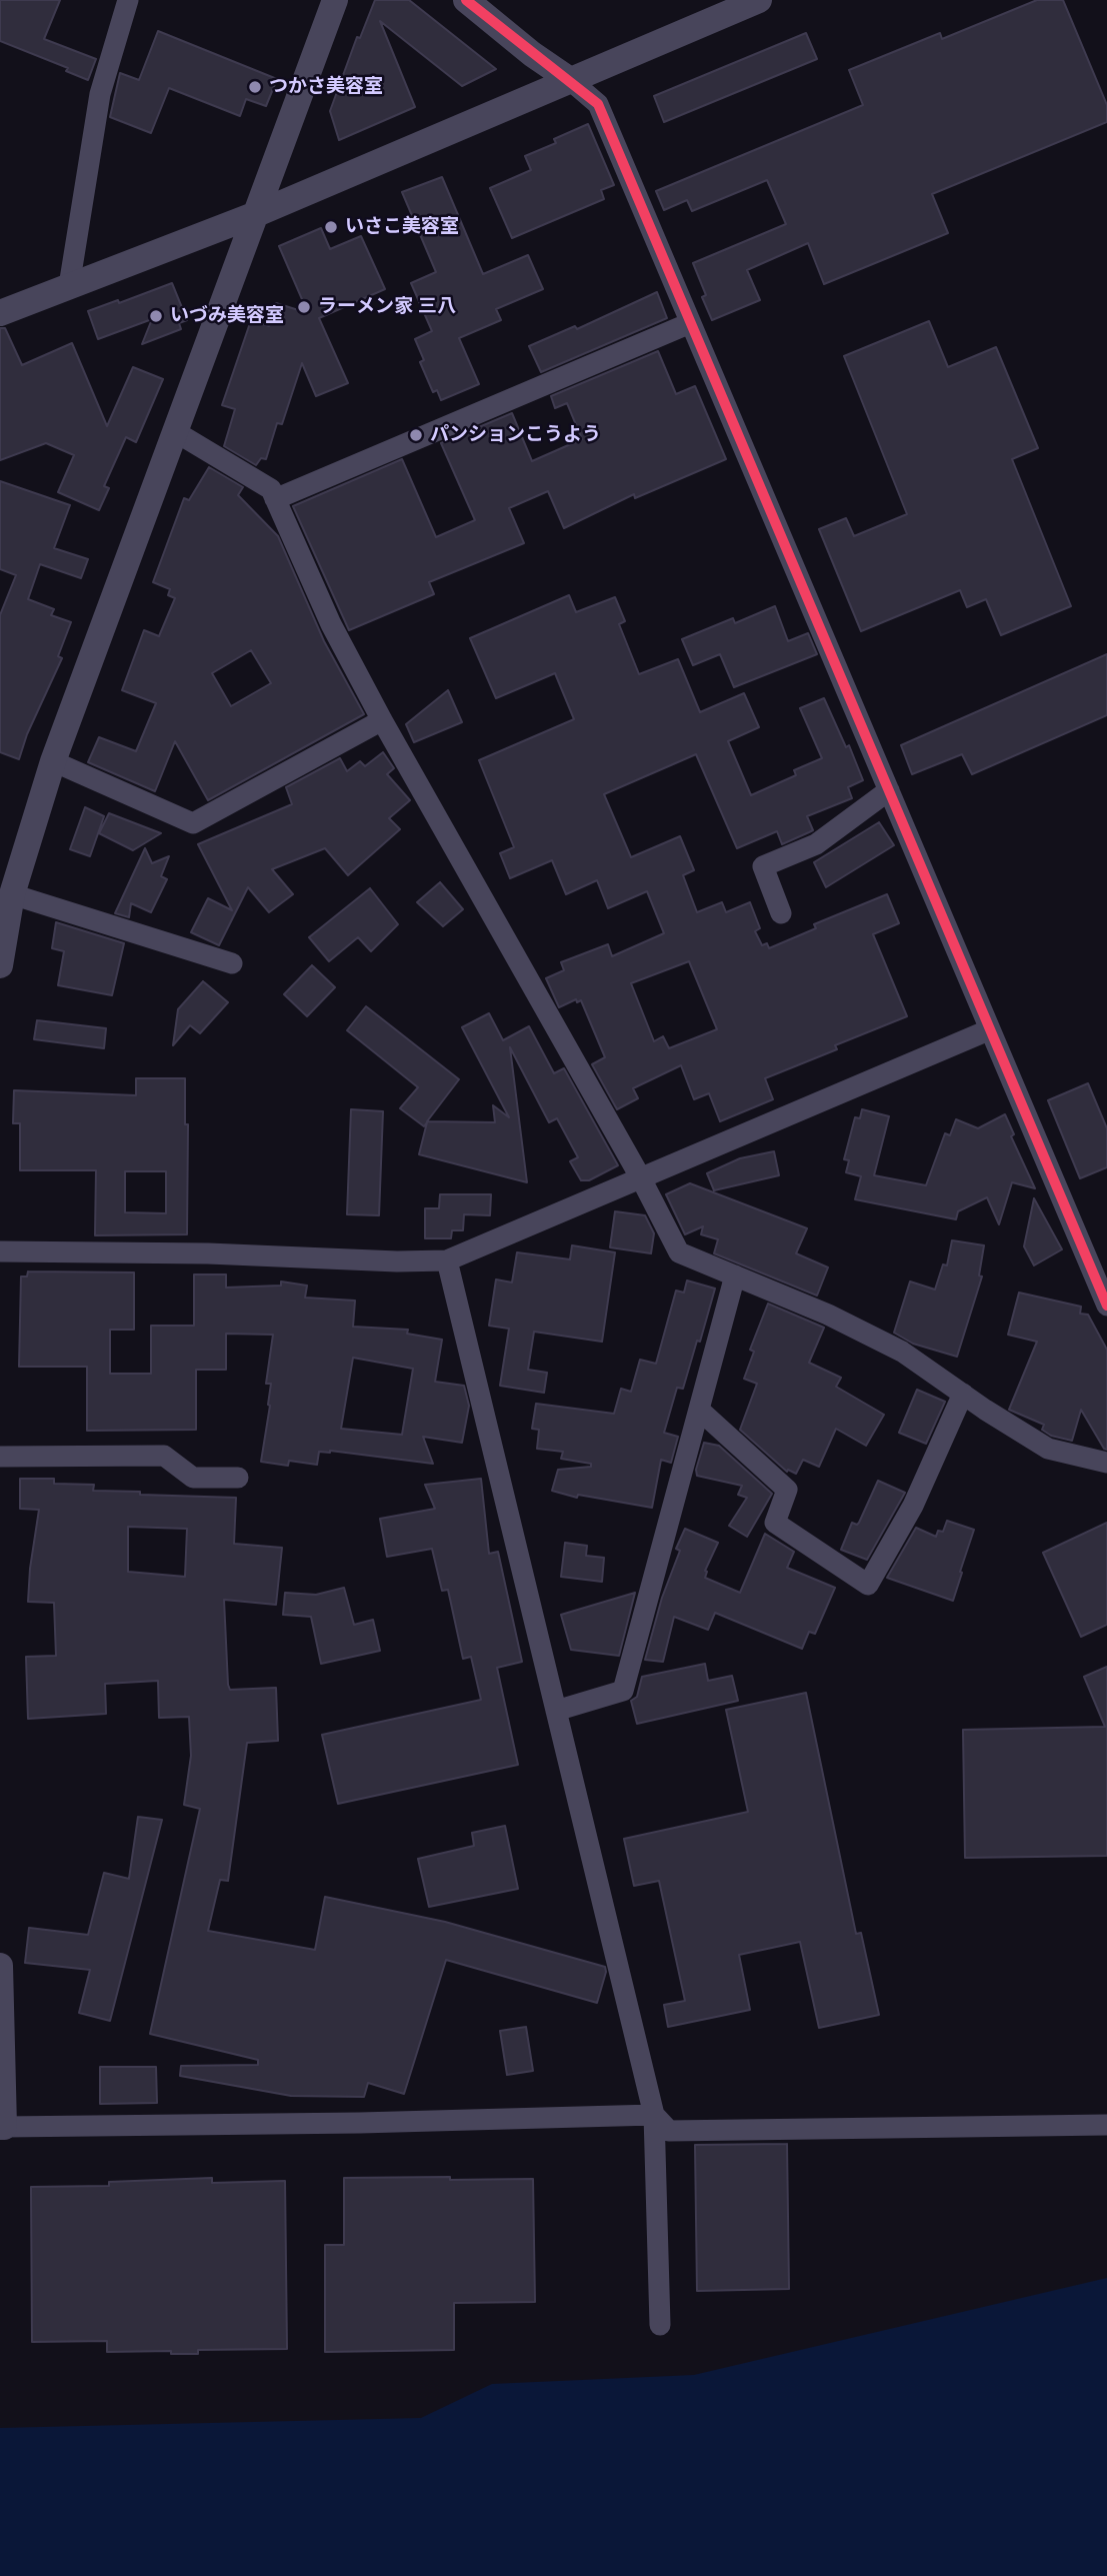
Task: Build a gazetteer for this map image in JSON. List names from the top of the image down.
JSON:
{
  "places": [
    "つかさ美容室",
    "いさこ美容室",
    "ラーメン家 三八",
    "いづみ美容室",
    "パンションこうよう"
  ]
}
